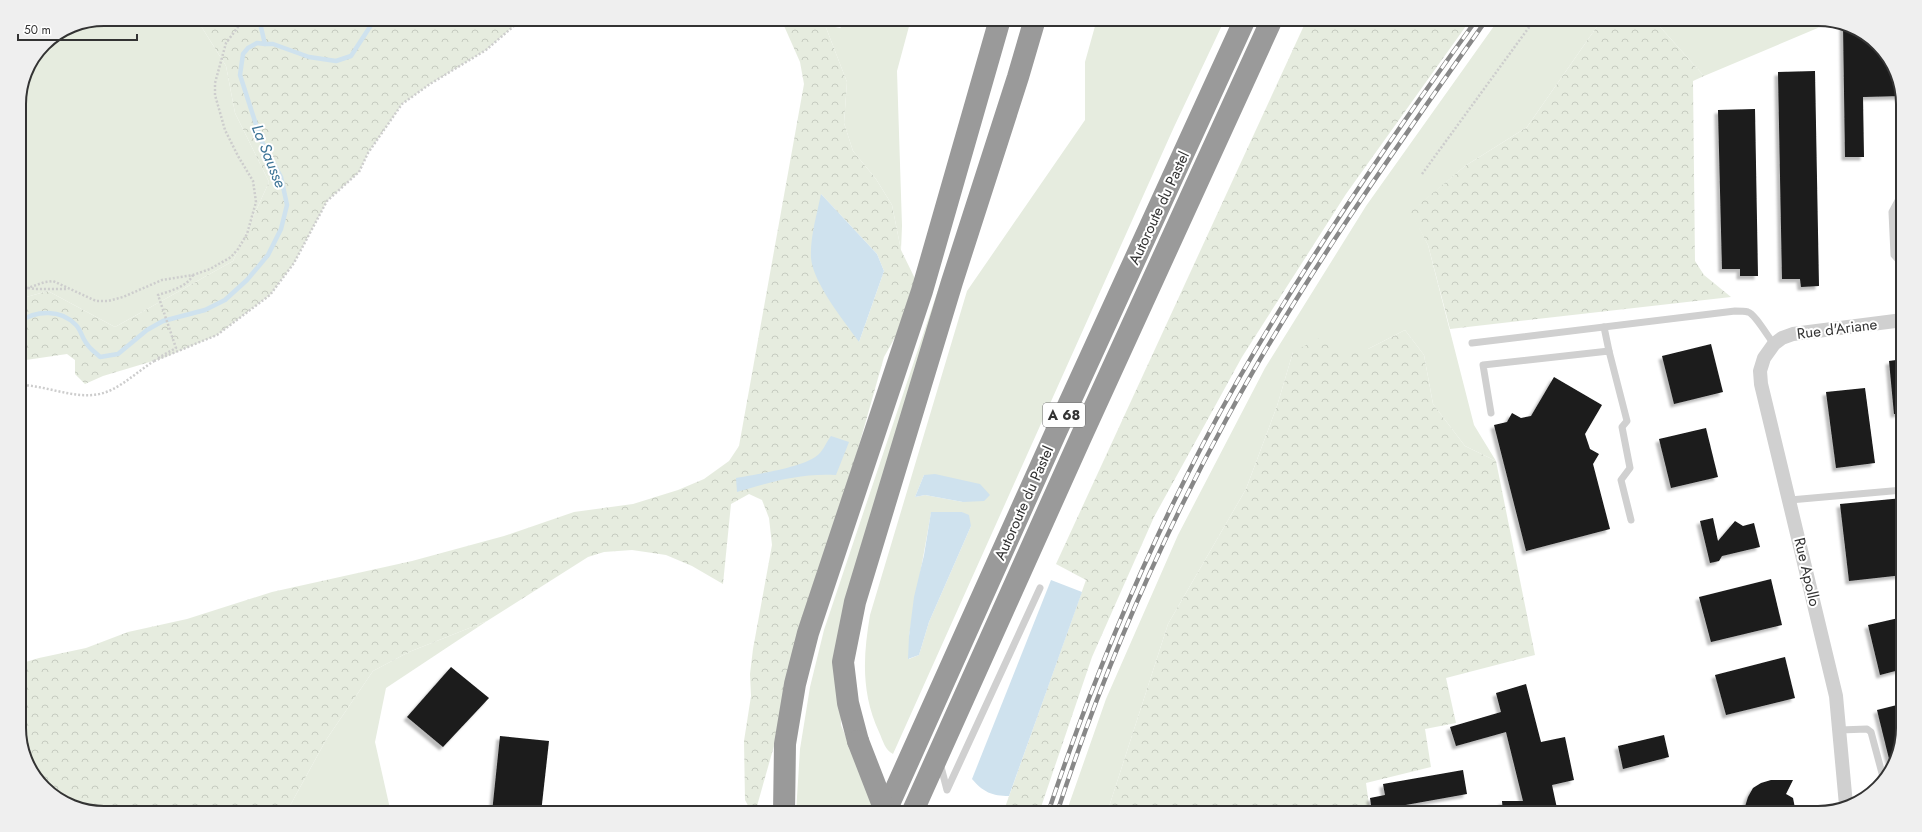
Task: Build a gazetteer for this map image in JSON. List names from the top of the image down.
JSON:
{
  "streets": {
    "highway": ["Autoroute du Pastel", "A 68"],
    "street": ["Rue d'Ariane", "Rue Apollo"]
  },
  "crossings": [
    ["Rue d'Ariane", "Rue Apollo"]
  ],
  "water": ["La Sausse"],
  "scale_bar": "50 m"
}
